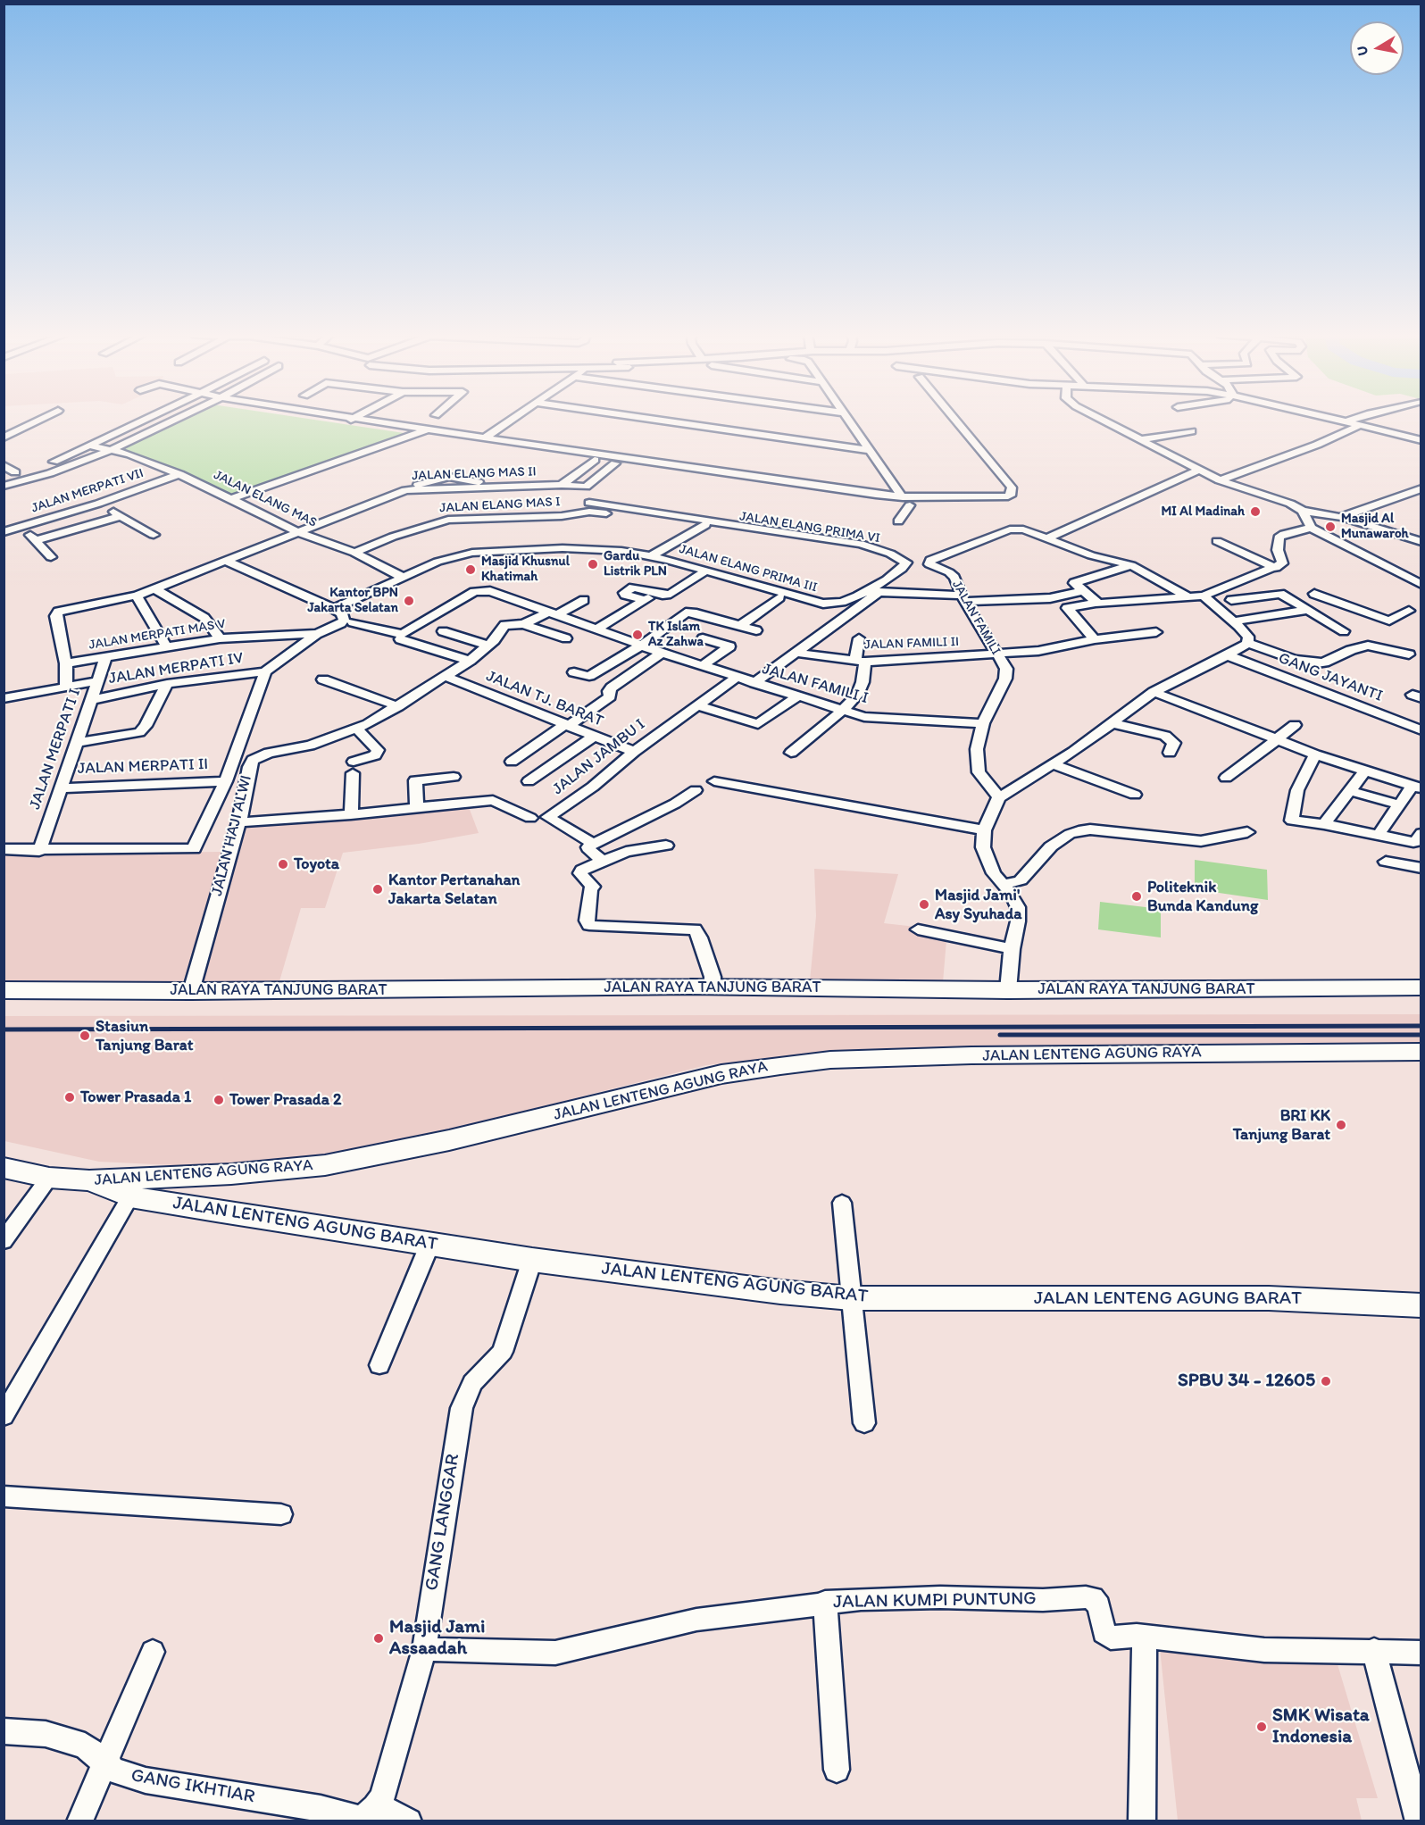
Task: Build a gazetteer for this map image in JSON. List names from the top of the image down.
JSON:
{
  "streets": {
    "main road": ["JALAN RAYA TANJUNG BARAT", "JALAN LENTENG AGUNG RAYA", "JALAN LENTENG AGUNG BARAT"],
    "street": [
      "JALAN ELANG MAS II",
      "JALAN MERPATI VII",
      "JALAN ELANG MAS",
      "JALAN ELANG MAS I",
      "JALAN ELANG PRIMA VI",
      "JALAN ELANG PRIMA III",
      "JALAN FAMILI",
      "JALAN MERPATI MAS V",
      "JALAN FAMILI II",
      "JALAN MERPATI IV",
      "GANG JAYANTI",
      "JALAN FAMILI I",
      "JALAN TJ. BARAT",
      "JALAN MERPATI I",
      "JALAN JAMBU I",
      "JALAN MERPATI II",
      "JALAN HAJI ALWI",
      "GANG LANGGAR",
      "JALAN KUMPI PUNTUNG",
      "GANG IKHTIAR"
    ]
  },
  "crossings": [
    ["JALAN ELANG MAS II", "JALAN ELANG MAS"],
    ["JALAN ELANG MAS II", "JALAN MERPATI MAS V"],
    ["JALAN MERPATI VII", "JALAN ELANG MAS"],
    ["JALAN ELANG MAS", "JALAN ELANG MAS I"],
    ["JALAN ELANG MAS", "JALAN ELANG PRIMA III"],
    ["JALAN ELANG MAS I", "JALAN ELANG PRIMA VI"],
    ["JALAN ELANG PRIMA VI", "JALAN ELANG PRIMA III"],
    ["JALAN FAMILI", "JALAN FAMILI II"],
    ["JALAN FAMILI", "JALAN FAMILI I"],
    ["JALAN MERPATI MAS V", "JALAN MERPATI I"],
    ["JALAN MERPATI IV", "JALAN MERPATI I"],
    ["JALAN FAMILI I", "JALAN JAMBU I"],
    ["JALAN FAMILI I", "JALAN HAJI ALWI"],
    ["JALAN TJ. BARAT", "JALAN JAMBU I"],
    ["JALAN TJ. BARAT", "JALAN HAJI ALWI"],
    ["JALAN MERPATI I", "JALAN MERPATI II"],
    ["JALAN HAJI ALWI", "JALAN RAYA TANJUNG BARAT"],
    ["JALAN LENTENG AGUNG RAYA", "JALAN LENTENG AGUNG BARAT"],
    ["JALAN LENTENG AGUNG BARAT", "GANG LANGGAR"],
    ["GANG LANGGAR", "JALAN KUMPI PUNTUNG"],
    ["GANG LANGGAR", "GANG IKHTIAR"]
  ],
  "places": [
    "MI Al Madinah",
    "Masjid Al Munawaroh",
    "Gardu Listrik PLN",
    "Masjid Khusnul Khatimah",
    "Kantor BPN Jakarta Selatan",
    "TK Islam Az Zahwa",
    "Toyota",
    "Kantor Pertanahan Jakarta Selatan",
    "Politeknik Bunda Kandung",
    "Masjid Jami' Asy Syuhada",
    "Stasiun Tanjung Barat",
    "Tower Prasada 1",
    "Tower Prasada 2",
    "BRI KK Tanjung Barat",
    "SPBU 34 - 12605",
    "Masjid Jami Assaadah",
    "SMK Wisata Indonesia"
  ],
  "north": "left"
}
